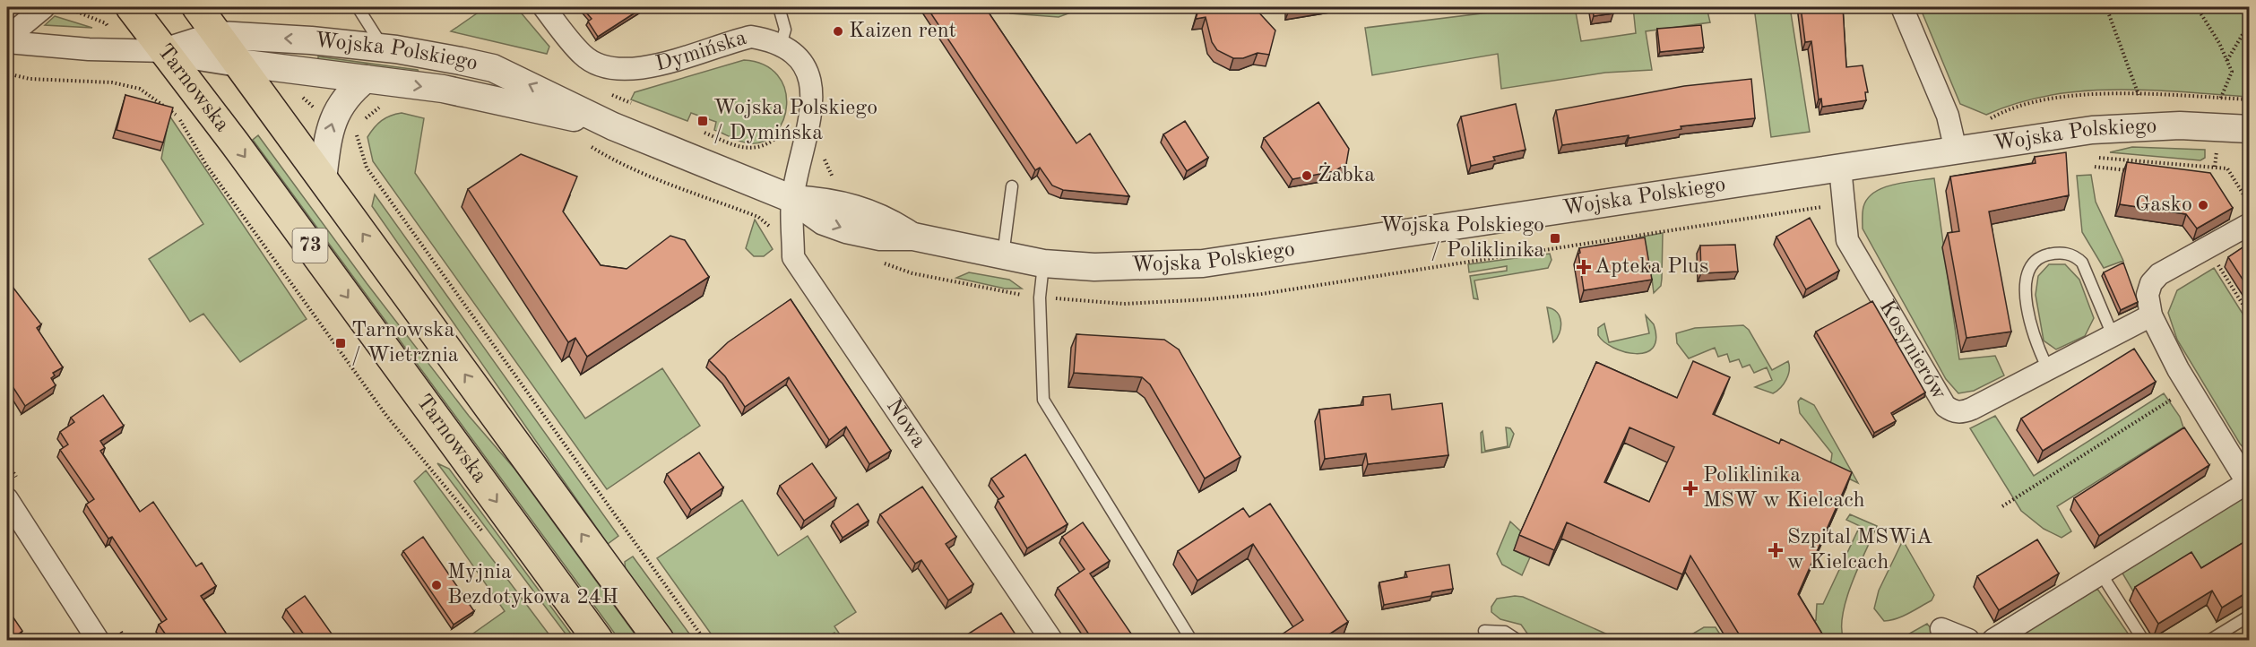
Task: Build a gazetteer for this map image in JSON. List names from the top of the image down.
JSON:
{
  "streets": {
    "main road": ["Tarnowska", "73"],
    "street": [
      "Wojska Polskiego",
      "Dymińska",
      "Kosynierów",
      "Nowa"
    ]
  },
  "crossings": [
    ["Wojska Polskiego", "Dymińska"],
    ["Wojska Polskiego", "Tarnowska"],
    ["Wojska Polskiego", "73"],
    ["Wojska Polskiego", "Kosynierów"],
    ["Wojska Polskiego", "Nowa"],
    ["Dymińska", "Nowa"]
  ],
  "places": {
    "other": [
      "Kaizen rent",
      "Żabka",
      "Gasko",
      "Myjnia Bezdotykowa 24H"
    ],
    "transit": ["Wojska Polskiego / Dymińska", "Wojska Polskiego / Poliklinika", "Tarnowska / Wietrznia"],
    "health": ["Apteka Plus", "Poliklinika MSW w Kielcach", "Szpital MSWiA w Kielcach"]
  }
}
